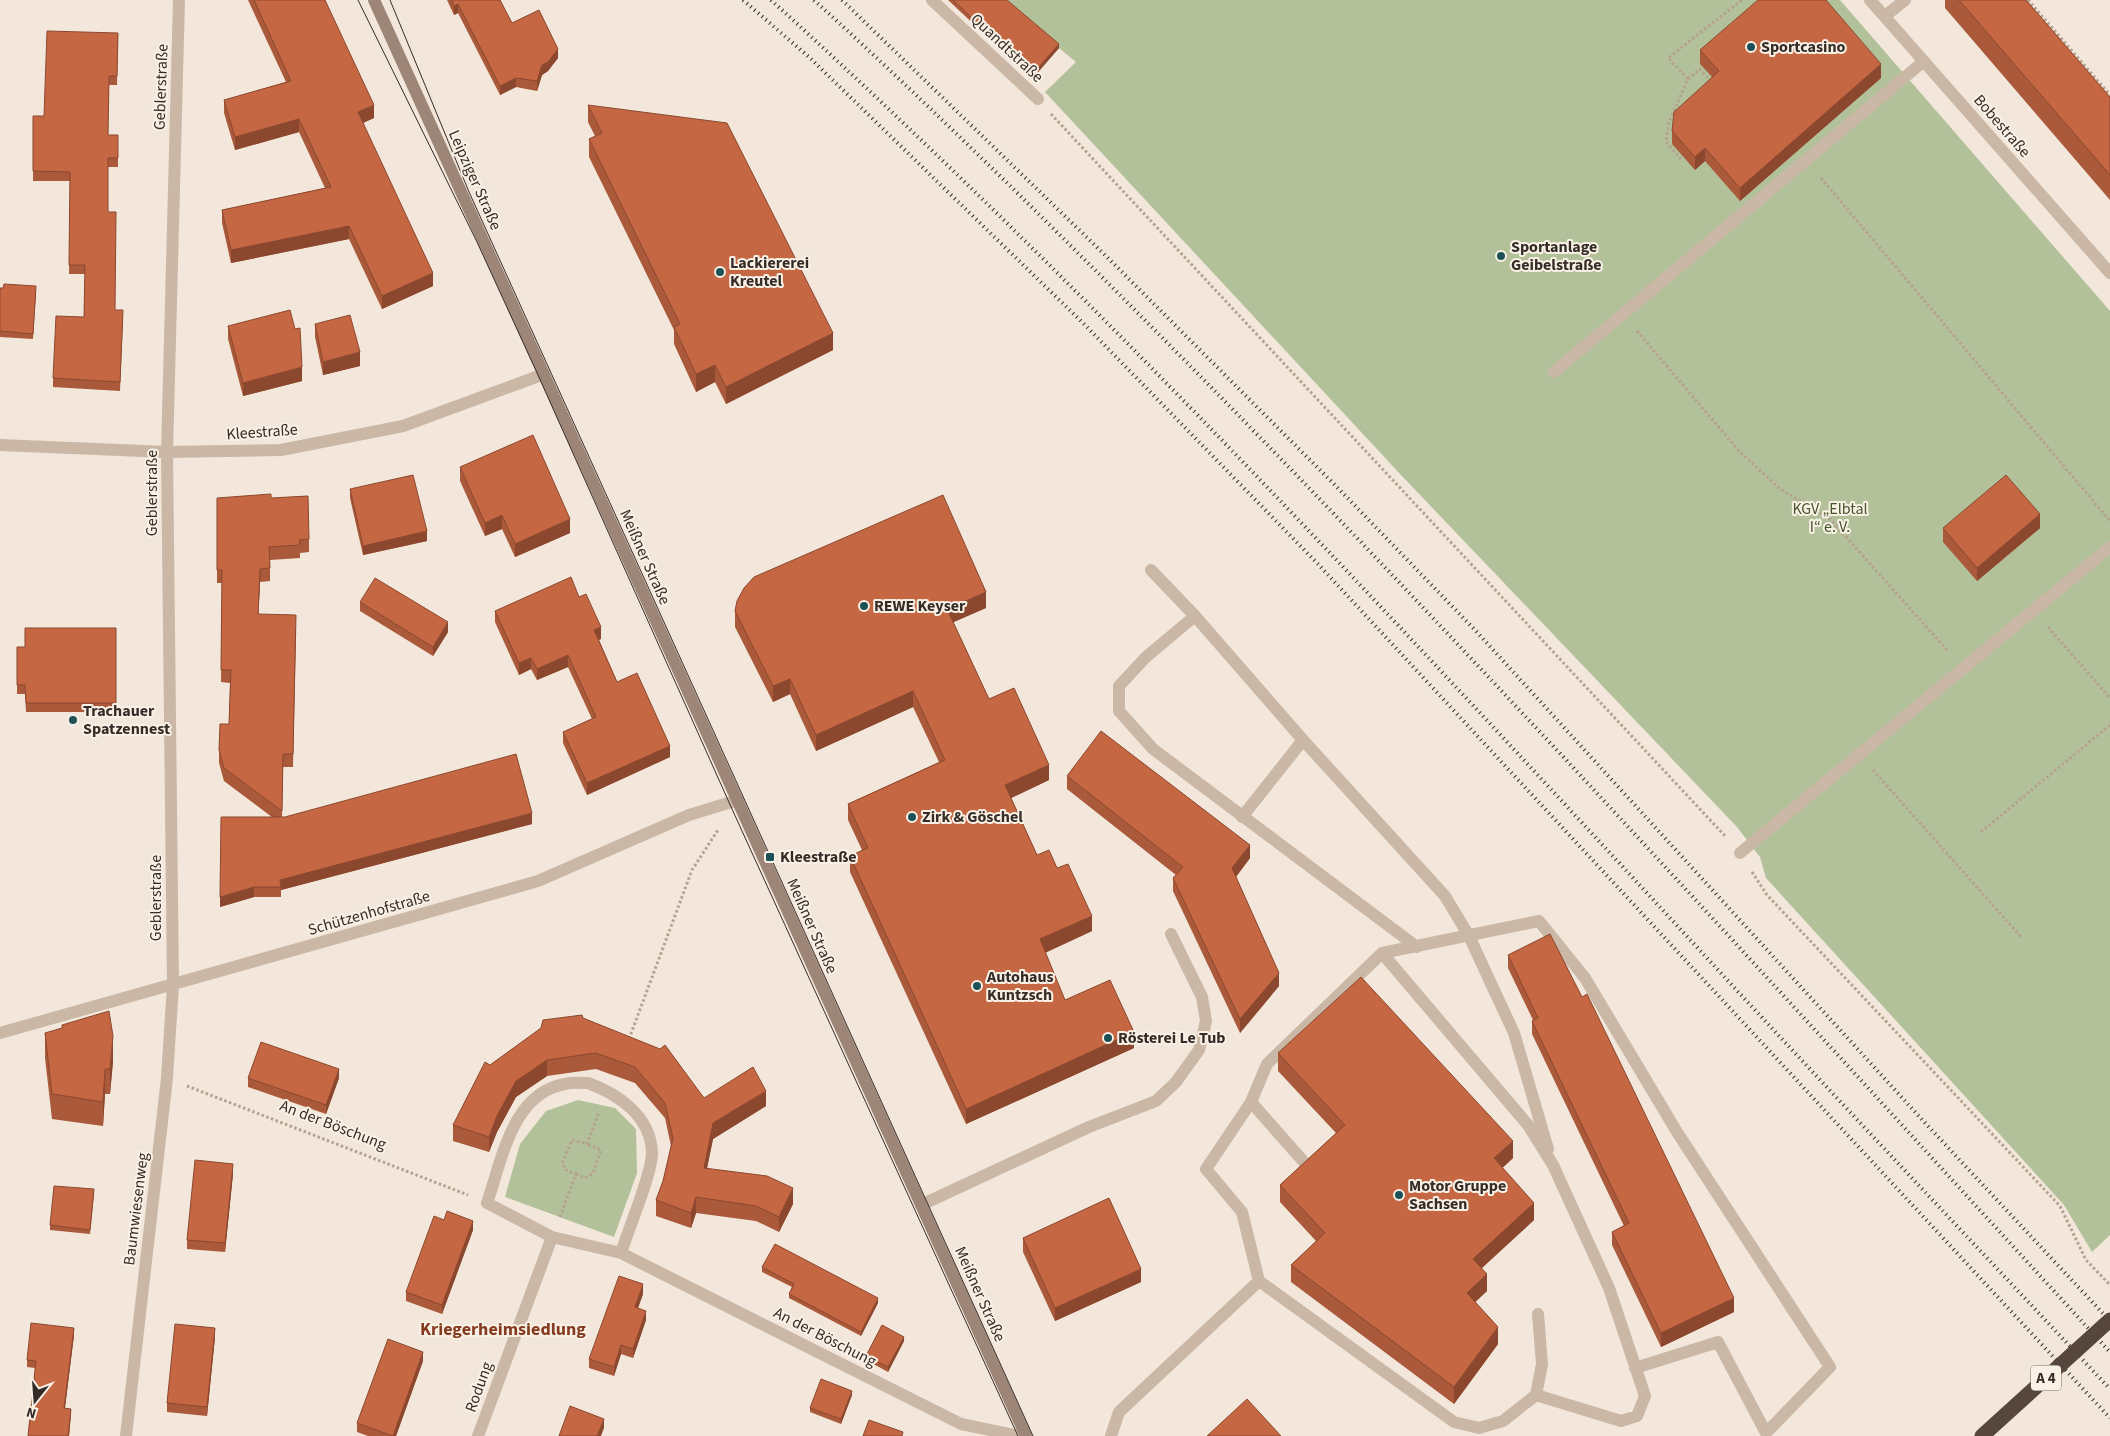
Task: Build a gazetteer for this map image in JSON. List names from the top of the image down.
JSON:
{
  "streets": {
    "highway": ["A 4"],
    "main road": ["Leipziger Straße", "Meißner Straße"],
    "street": [
      "Quandtstraße",
      "Geblerstraße",
      "Bobestraße",
      "Kleestraße",
      "Schützenhofstraße",
      "An der Böschung",
      "Baumwiesenweg",
      "Rodung"
    ]
  },
  "crossings": [
    ["Geblerstraße", "Kleestraße"],
    ["Geblerstraße", "Schützenhofstraße"],
    ["Geblerstraße", "Baumwiesenweg"],
    ["Leipziger Straße", "Kleestraße"],
    ["Leipziger Straße", "Meißner Straße"],
    ["Kleestraße", "Meißner Straße"],
    ["Meißner Straße", "Schützenhofstraße"],
    ["Schützenhofstraße", "Baumwiesenweg"],
    ["An der Böschung", "Baumwiesenweg"],
    ["An der Böschung", "Rodung"]
  ],
  "districts": ["Kriegerheimsiedlung"],
  "parks": ["KGV „Elbtal I“ e. V."],
  "places": {
    "other": [
      "Sportcasino",
      "Sportanlage Geibelstraße",
      "Lackiererei Kreutel",
      "REWE Keyser",
      "Trachauer Spatzennest",
      "Zirk & Göschel",
      "Autohaus Kuntzsch",
      "Rösterei Le Tub",
      "Motor Gruppe Sachsen"
    ],
    "transit": ["Kleestraße"]
  },
  "north": "bottom"
}
